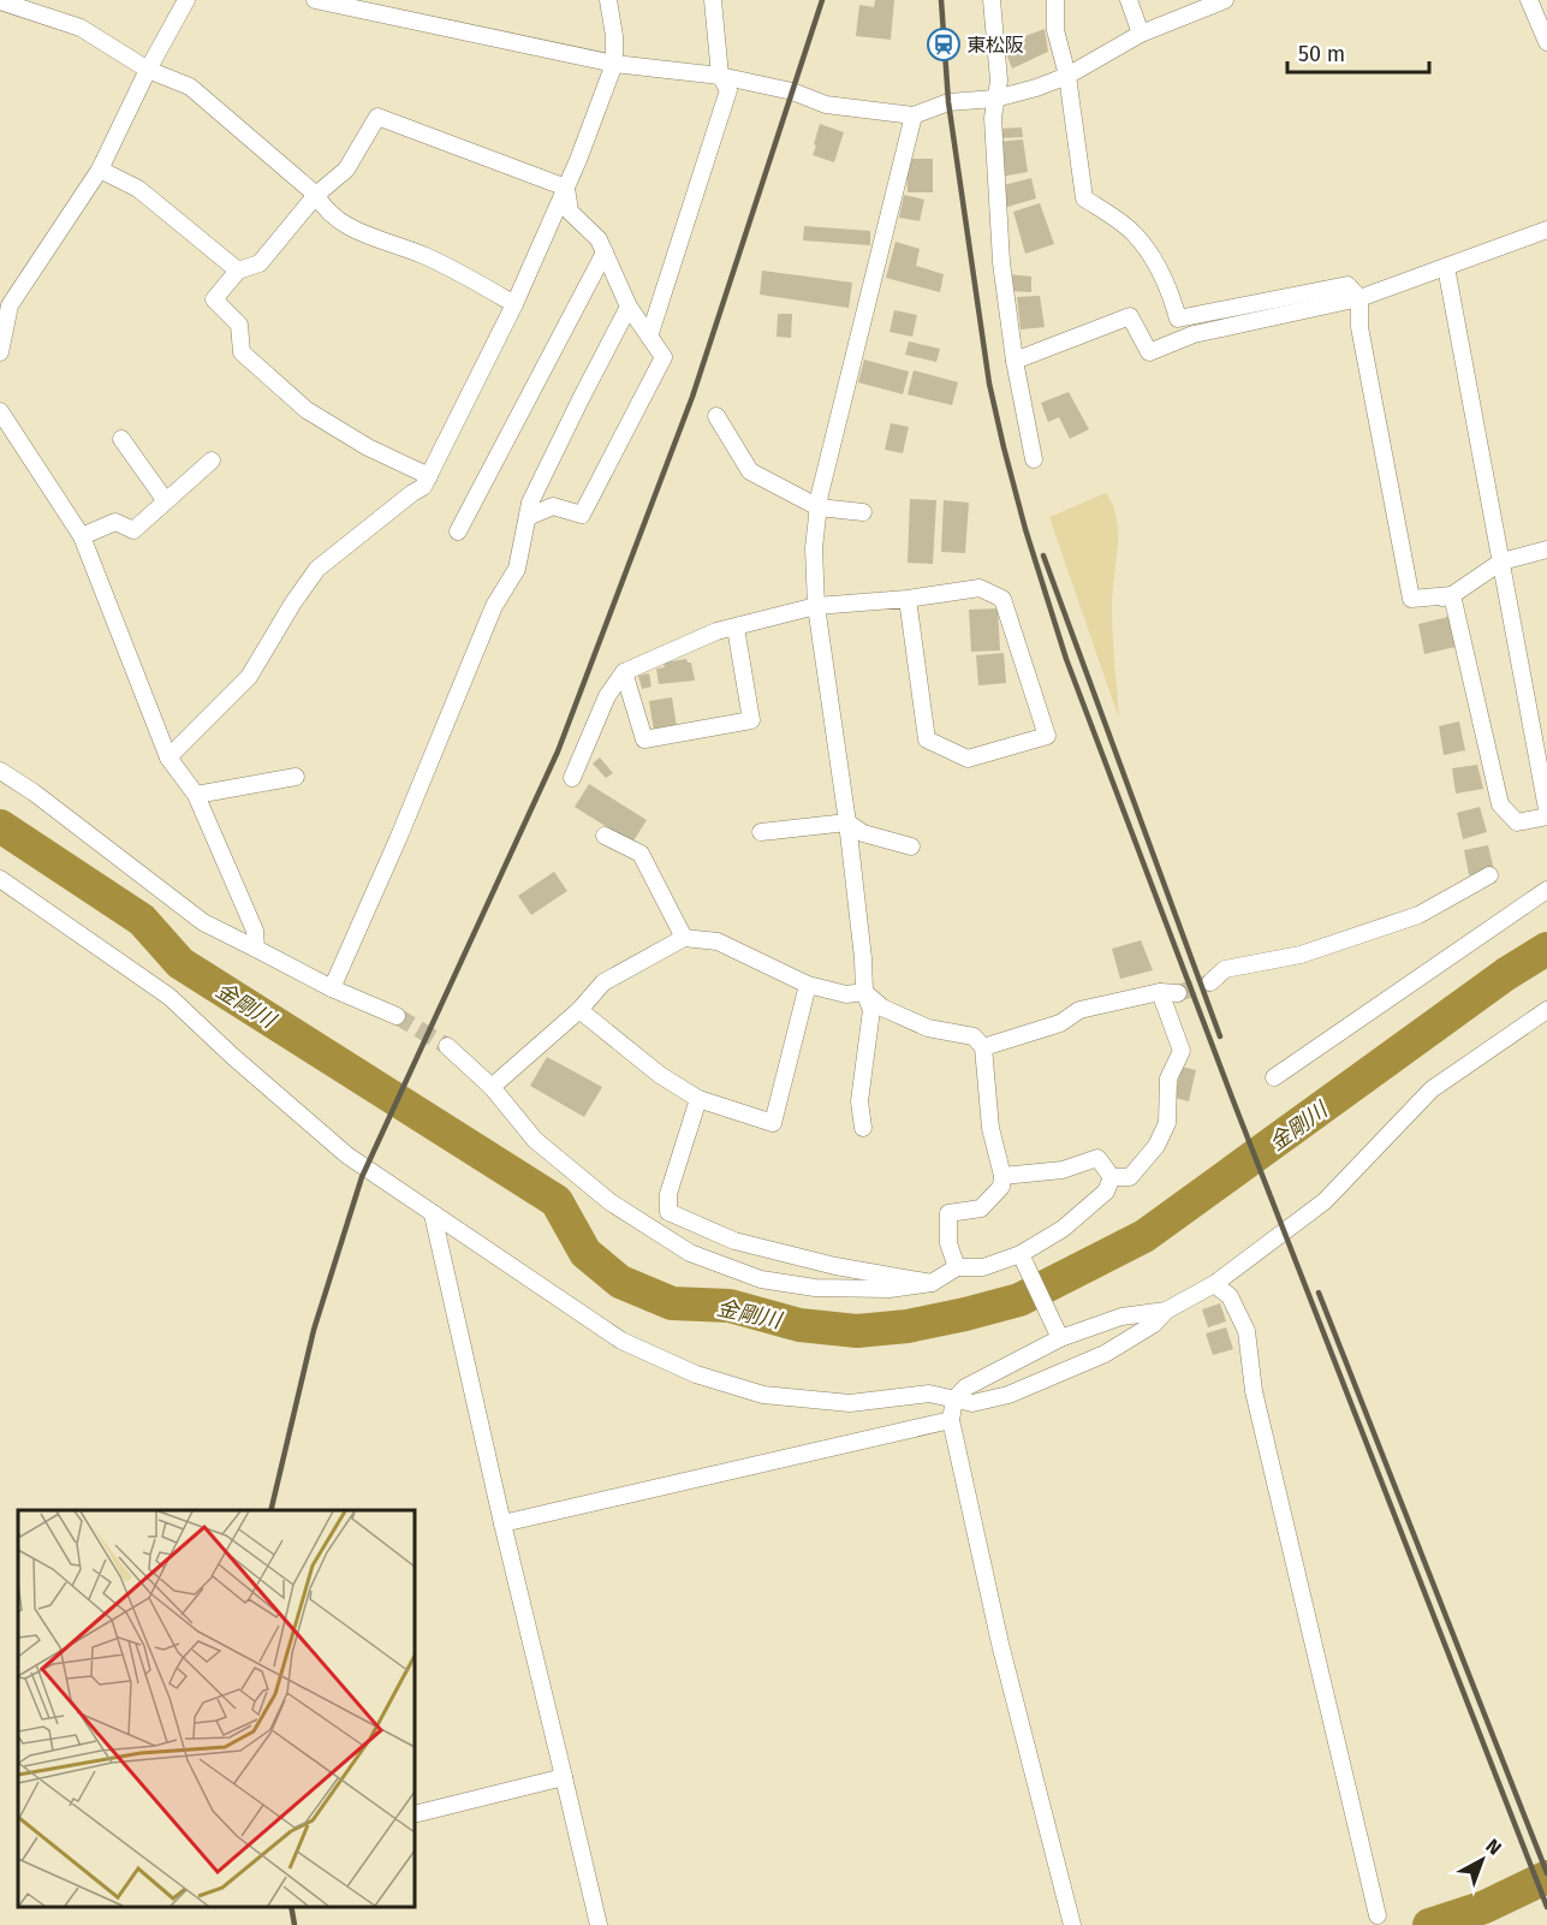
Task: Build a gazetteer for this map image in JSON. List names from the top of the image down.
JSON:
{
  "water": ["金剛川"],
  "places": {
    "station": ["東松阪"]
  },
  "scale_bar": "50 m",
  "north": "top right"
}
